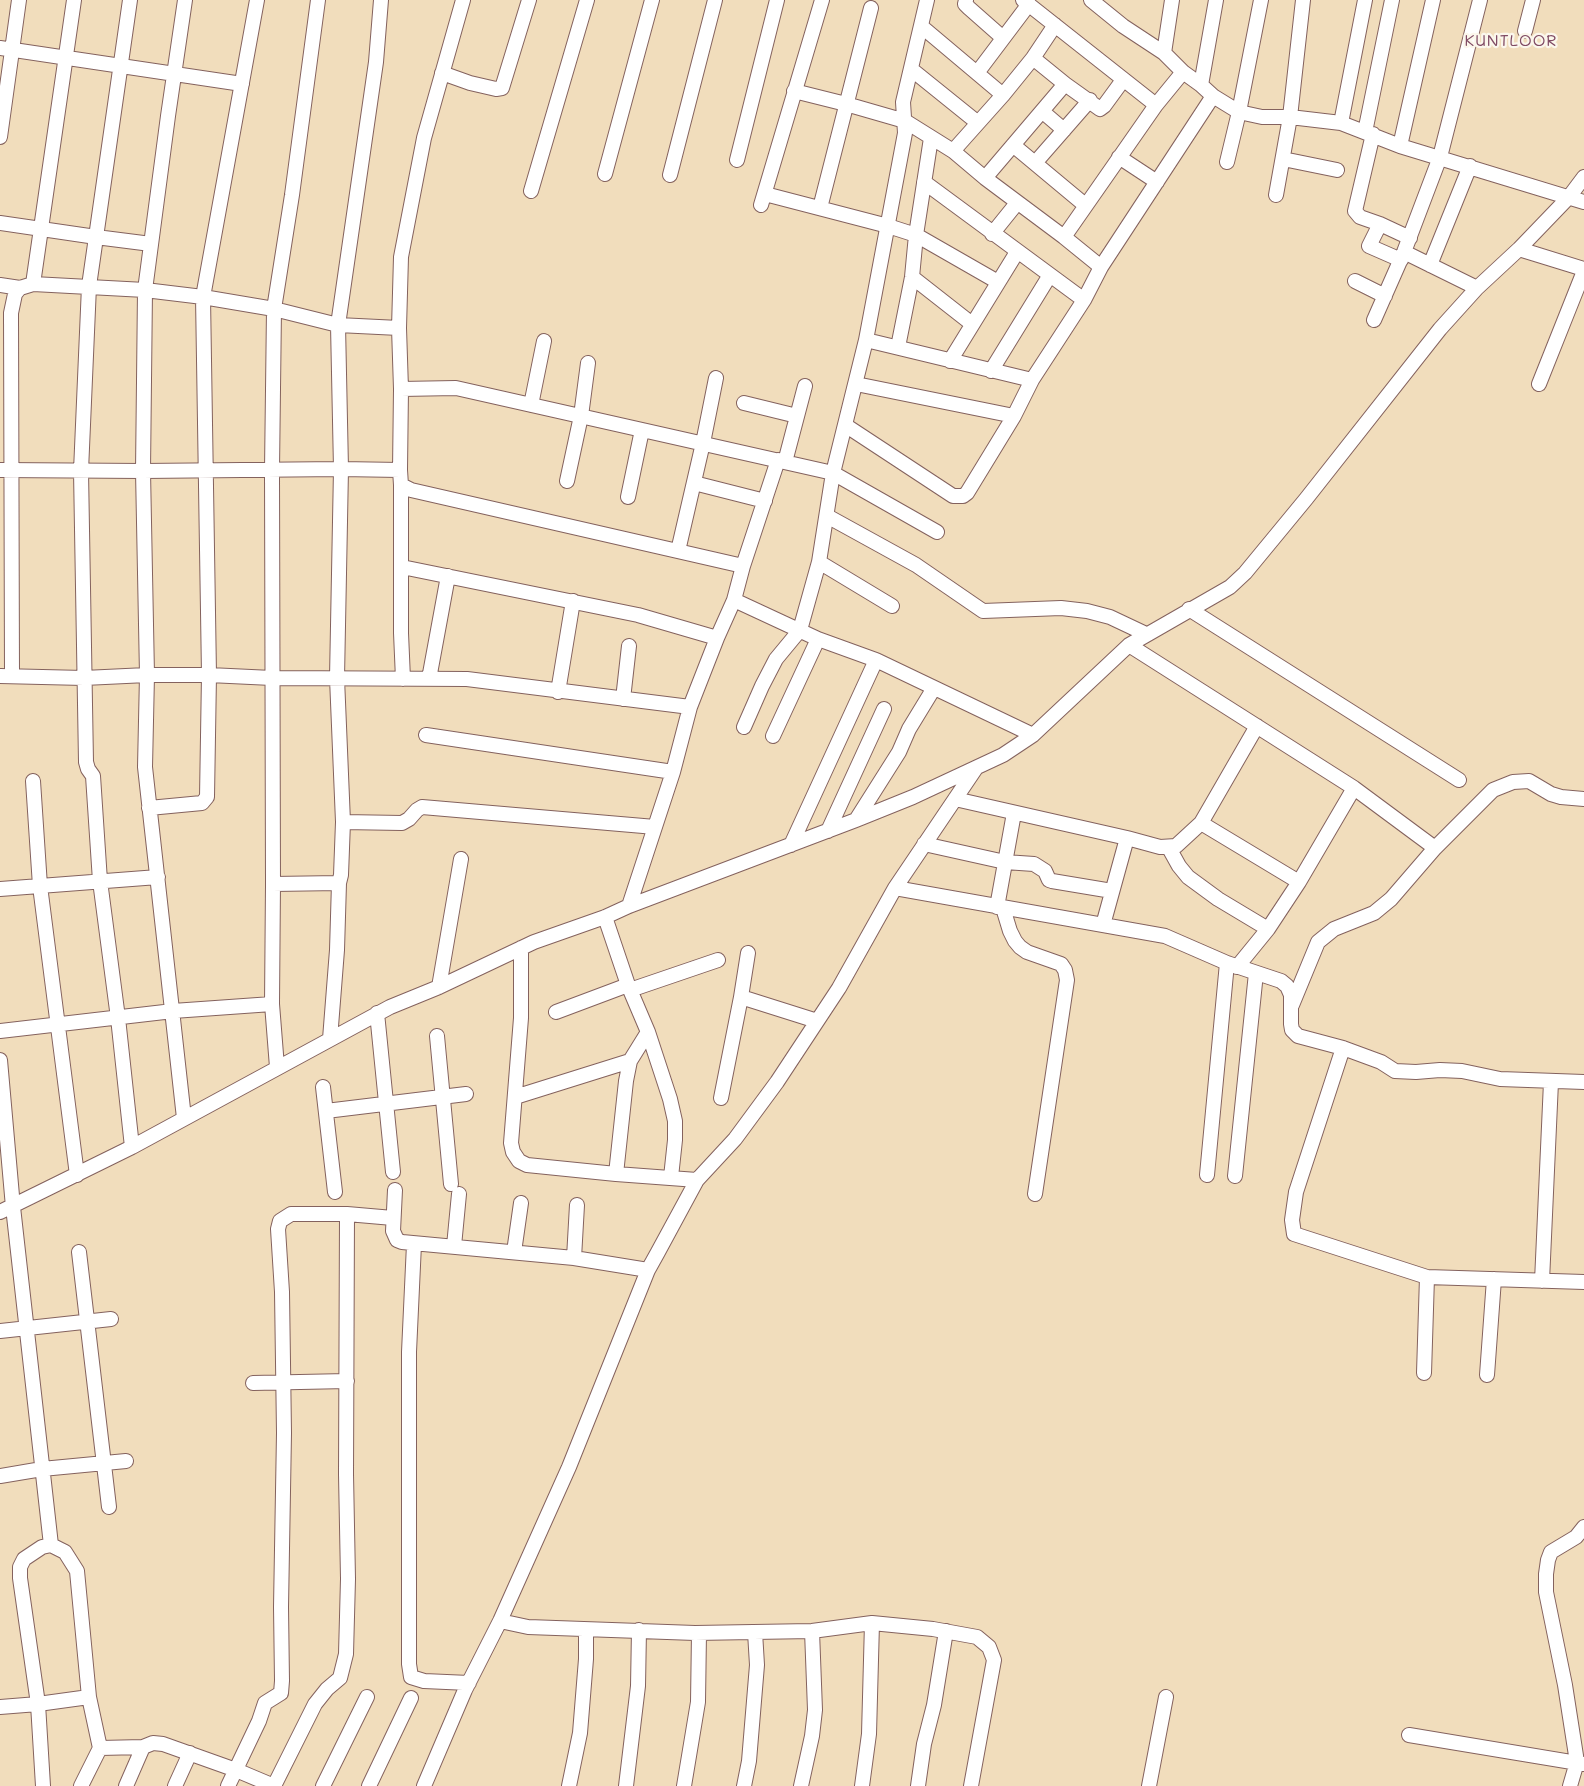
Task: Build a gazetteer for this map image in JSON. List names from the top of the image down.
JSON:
{
  "districts": ["KUNTLOOR"]
}
